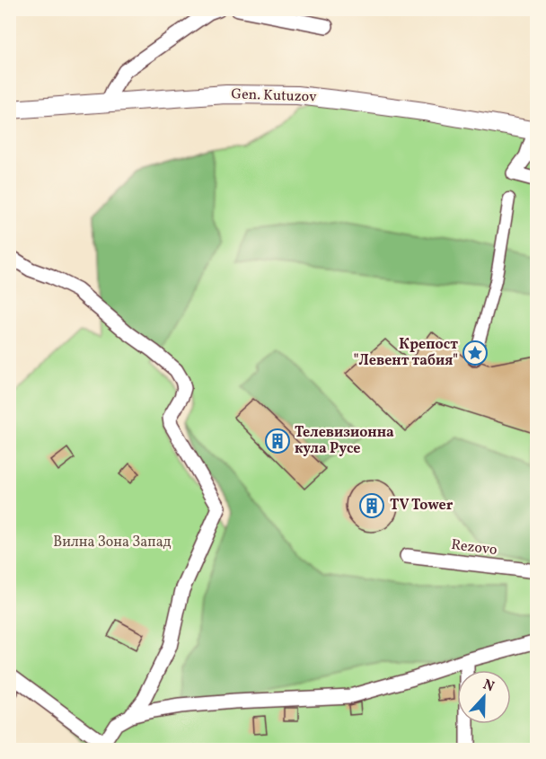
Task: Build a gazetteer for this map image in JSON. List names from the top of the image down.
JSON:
{
  "streets": {
    "street": ["Gen. Kutuzov", "Rezovo"]
  },
  "parks": ["Вилна Зона Запад"],
  "places": {
    "place": ["Крепост \"Левент табия\""],
    "building": ["Телевизионна кула Русе", "TV Tower"]
  },
  "north": "top"
}
